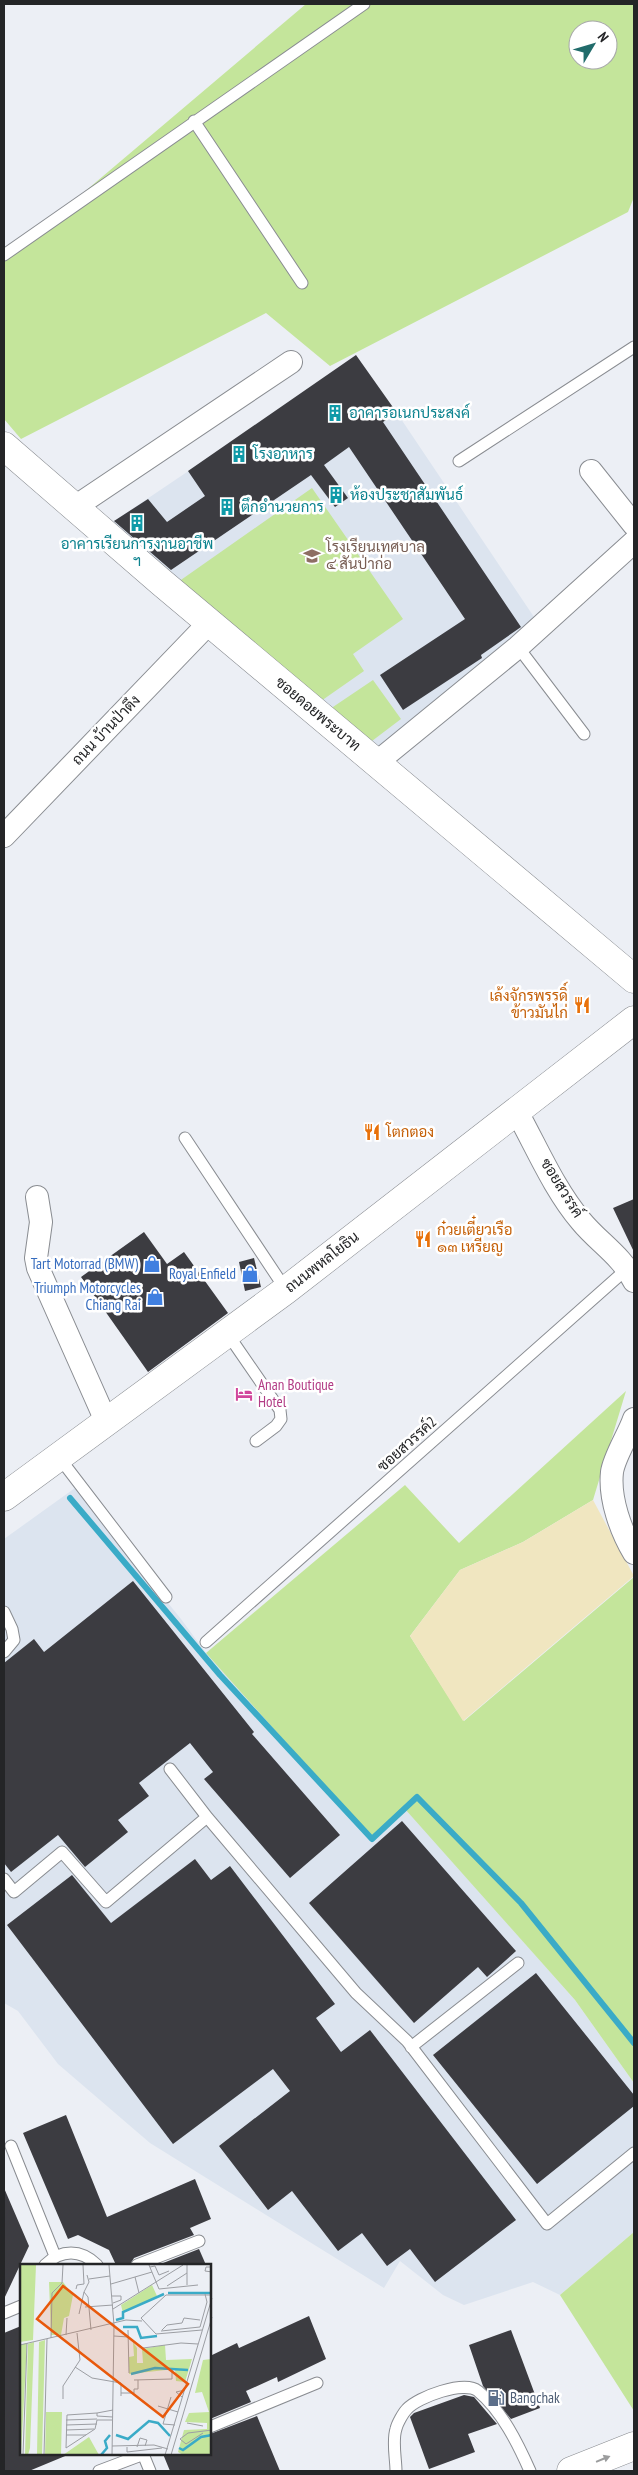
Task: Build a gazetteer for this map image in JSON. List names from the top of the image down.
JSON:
{
  "streets": {
    "main road": ["ซอยดอยพระบาท", "ถนนพหลโยธิน"],
    "street": ["ถนน บ้านป่าตึง", "ซอยสวรรค์"],
    "lane": ["ซอยสวรรค์2"]
  },
  "crossings": [
    ["ซอยดอยพระบาท", "ถนน บ้านป่าตึง"],
    ["ซอยสวรรค์", "ถนนพหลโยธิน"],
    ["ซอยสวรรค์", "ซอยสวรรค์2"]
  ],
  "places": {
    "building": [
      "อาคารอเนกประสงค์",
      "โรงอาหาร",
      "ห้องประชาสัมพันธ์",
      "ตึกอำนวยการ",
      "อาคารเรียนการงานอาชีพ ฯ"
    ],
    "school or university": ["โรงเรียนเทศบาล ๔ สันป่าก่อ"],
    "restaurant": ["เล้งจักรพรรดิ์ ข้าวมันไก่", "โตกตอง", "ก๋วยเตี๋ยวเรือ ๑๓ เหรียญ"],
    "shop": ["Tart Motorrad (BMW)", "Royal Enfield", "Triumph Motorcycles Chiang Rai"],
    "hotel": ["Anan Boutique Hotel"],
    "fuel station": ["Bangchak"]
  },
  "north": "top right"
}
